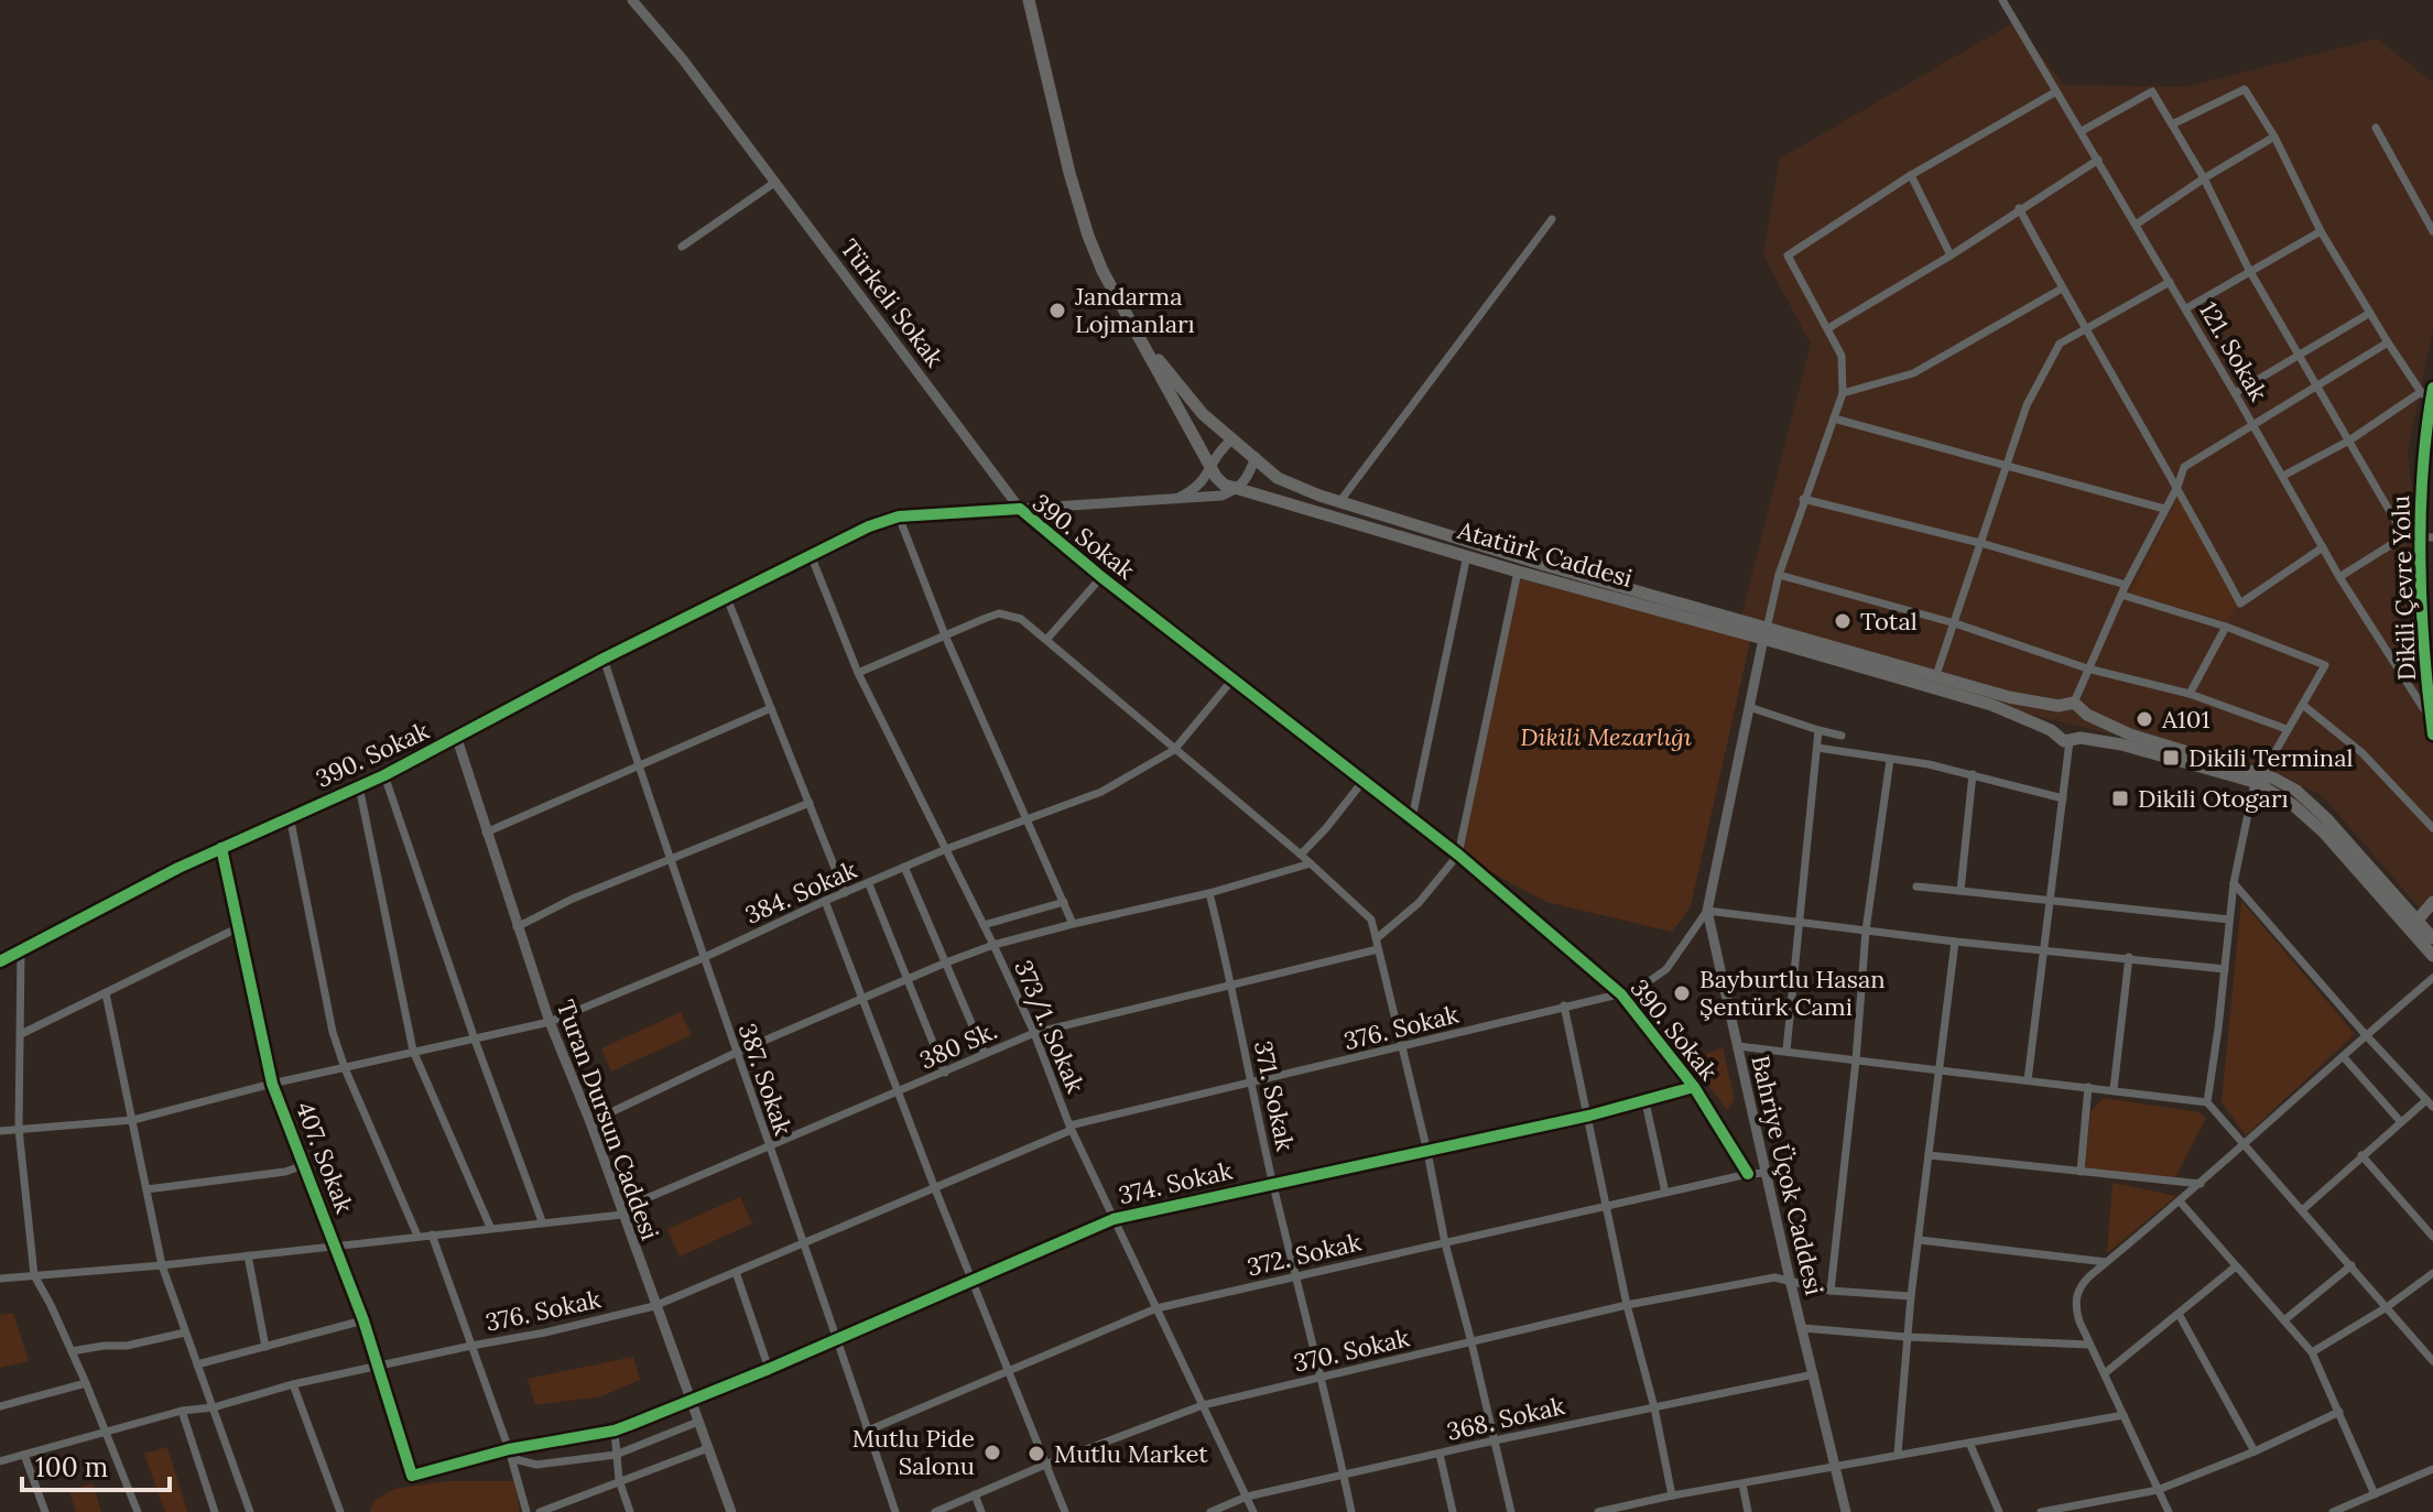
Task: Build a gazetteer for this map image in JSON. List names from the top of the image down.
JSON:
{
  "streets": {
    "main road": ["Atatürk Caddesi", "Dikili Çevre Yolu"],
    "street": [
      "Türkeli Sokak",
      "121. Sokak",
      "390. Sokak",
      "384. Sokak",
      "373/1. Sokak",
      "376. Sokak",
      "380 Sk.",
      "387. Sokak",
      "371. Sokak",
      "Turan Dursun Caddesi",
      "407. Sokak",
      "Bahriye Üçok Caddesi",
      "374. Sokak",
      "372. Sokak",
      "370. Sokak",
      "368. Sokak"
    ]
  },
  "crossings": [
    ["Türkeli Sokak", "390. Sokak"],
    ["121. Sokak", "Dikili Çevre Yolu"],
    ["390. Sokak", "384. Sokak"],
    ["390. Sokak", "373/1. Sokak"],
    ["390. Sokak", "376. Sokak"],
    ["390. Sokak", "387. Sokak"],
    ["390. Sokak", "Turan Dursun Caddesi"],
    ["390. Sokak", "407. Sokak"],
    ["390. Sokak", "374. Sokak"],
    ["390. Sokak", "372. Sokak"],
    ["Atatürk Caddesi", "Bahriye Üçok Caddesi"],
    ["384. Sokak", "373/1. Sokak"],
    ["384. Sokak", "387. Sokak"],
    ["384. Sokak", "Turan Dursun Caddesi"],
    ["384. Sokak", "407. Sokak"],
    ["373/1. Sokak", "376. Sokak"],
    ["373/1. Sokak", "380 Sk."],
    ["373/1. Sokak", "374. Sokak"],
    ["373/1. Sokak", "372. Sokak"],
    ["373/1. Sokak", "370. Sokak"],
    ["373/1. Sokak", "368. Sokak"],
    ["376. Sokak", "387. Sokak"],
    ["376. Sokak", "371. Sokak"],
    ["376. Sokak", "Turan Dursun Caddesi"],
    ["376. Sokak", "407. Sokak"],
    ["376. Sokak", "Bahriye Üçok Caddesi"],
    ["380 Sk.", "387. Sokak"],
    ["380 Sk.", "371. Sokak"],
    ["380 Sk.", "Turan Dursun Caddesi"],
    ["380 Sk.", "407. Sokak"],
    ["387. Sokak", "374. Sokak"],
    ["387. Sokak", "372. Sokak"],
    ["371. Sokak", "374. Sokak"],
    ["371. Sokak", "372. Sokak"],
    ["371. Sokak", "370. Sokak"],
    ["371. Sokak", "368. Sokak"],
    ["Turan Dursun Caddesi", "374. Sokak"],
    ["407. Sokak", "374. Sokak"],
    ["Bahriye Üçok Caddesi", "372. Sokak"],
    ["Bahriye Üçok Caddesi", "370. Sokak"],
    ["Bahriye Üçok Caddesi", "368. Sokak"]
  ],
  "parks": ["Dikili Mezarlığı"],
  "places": {
    "other": [
      "Jandarma Lojmanları",
      "Total",
      "A101",
      "Bayburtlu Hasan Şentürk Cami",
      "Mutlu Pide Salonu",
      "Mutlu Market"
    ],
    "transit": ["Dikili Terminal", "Dikili Otogarı"]
  },
  "scale_bar": "100 m"
}
